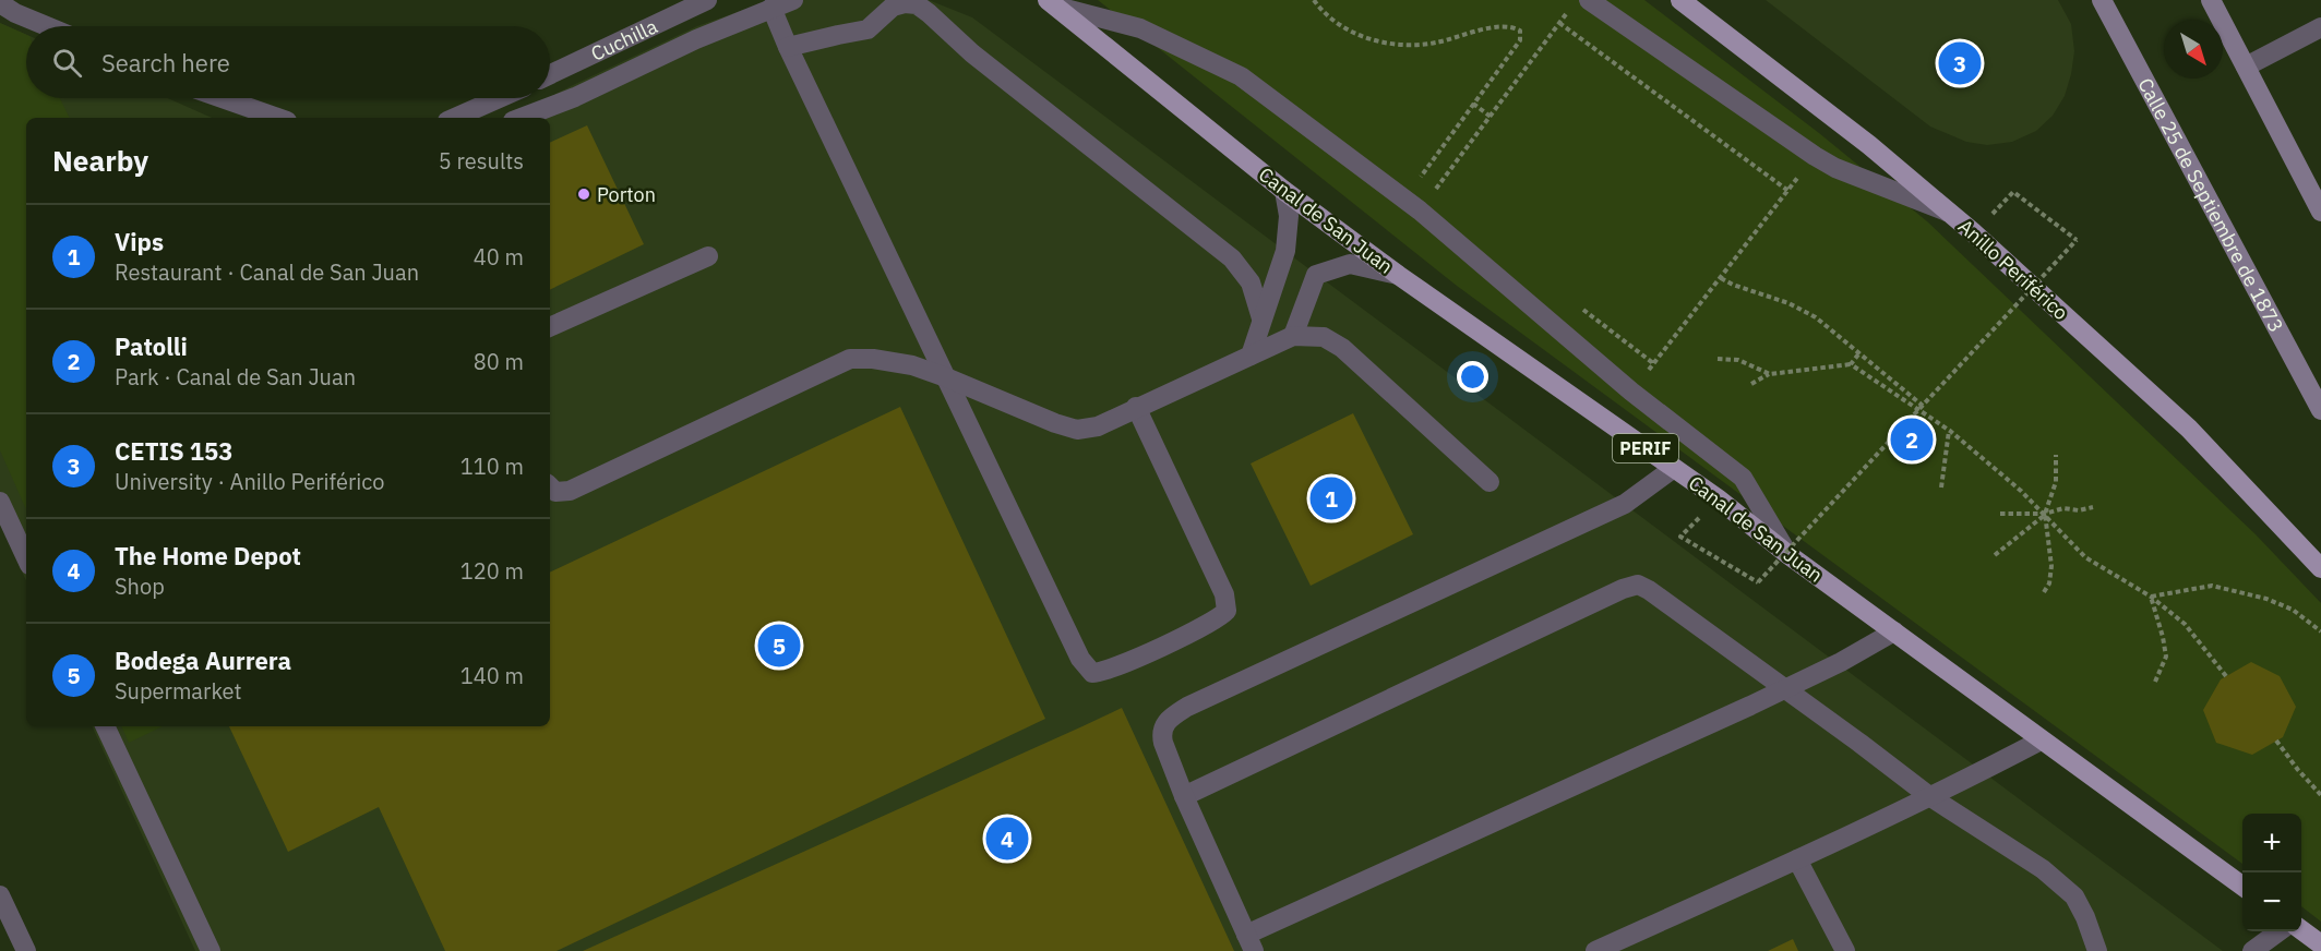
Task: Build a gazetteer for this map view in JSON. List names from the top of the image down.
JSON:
{
  "streets": {
    "main road": ["Canal de San Juan", "Anillo Periférico", "PERIF"],
    "street": ["Cuchilla", "Calle 25 de Septiembre de 1873"]
  },
  "places": ["Porton"],
  "north": "bottom right",
  "page": {
    "search": "Search here",
    "pins": [
      "3",
      "2",
      "1",
      "5",
      "4"
    ],
    "heading": ["Nearby", "5 results"],
    "list": [
      {
        "mark": "1",
        "name": "Vips",
        "note": "Restaurant · Canal de San Juan",
        "value": "40 m"
      },
      {
        "mark": "2",
        "name": "Patolli",
        "note": "Park · Canal de San Juan",
        "value": "80 m"
      },
      {
        "mark": "3",
        "name": "CETIS 153",
        "note": "University · Anillo Periférico",
        "value": "110 m"
      },
      {
        "mark": "4",
        "name": "The Home Depot",
        "note": "Shop",
        "value": "120 m"
      },
      {
        "mark": "5",
        "name": "Bodega Aurrera",
        "note": "Supermarket",
        "value": "140 m"
      }
    ],
    "map_buttons": ["+", "−"]
  }
}
